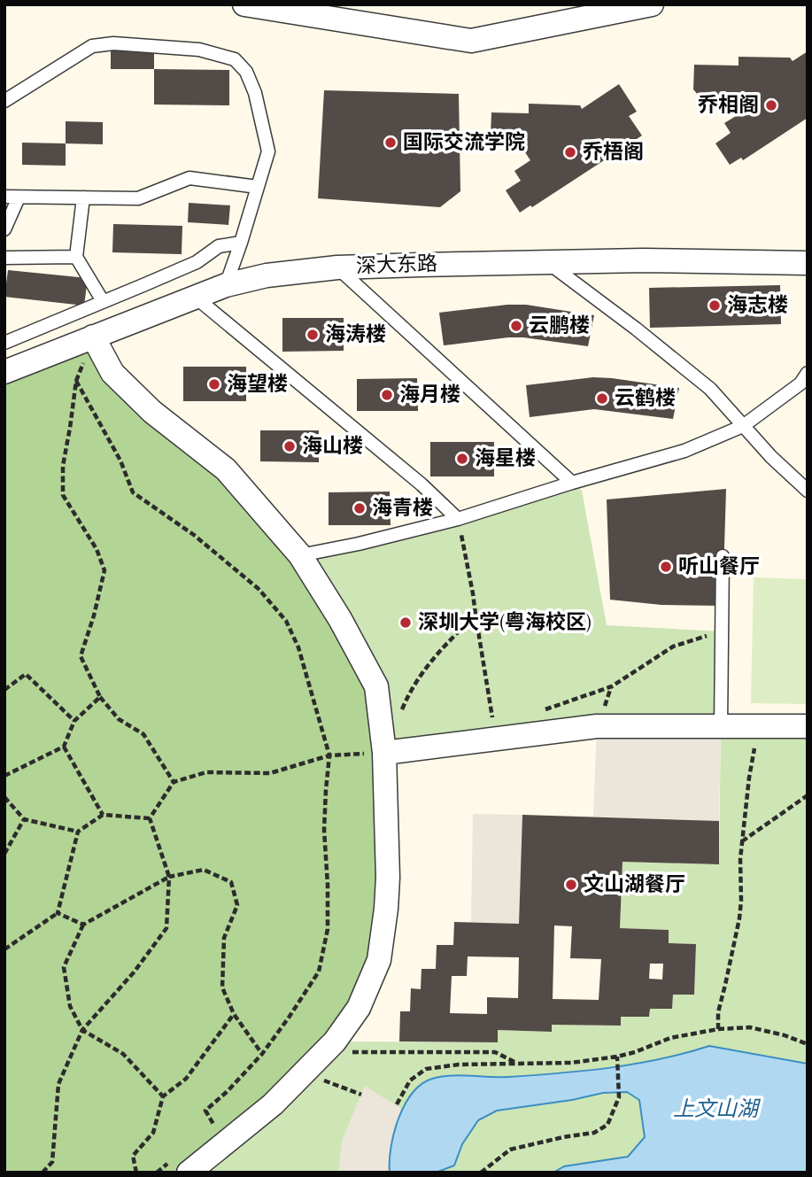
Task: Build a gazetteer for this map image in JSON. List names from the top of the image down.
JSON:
{
  "streets": {
    "street": ["深大东路"]
  },
  "water": ["上文山湖"],
  "places": [
    "乔相阁",
    "国际交流学院",
    "乔梧阁",
    "海志楼",
    "云鹏楼",
    "海涛楼",
    "海望楼",
    "海月楼",
    "云鹤楼",
    "海山楼",
    "海星楼",
    "海青楼",
    "听山餐厅",
    "深圳大学(粤海校区)",
    "文山湖餐厅"
  ]
}
